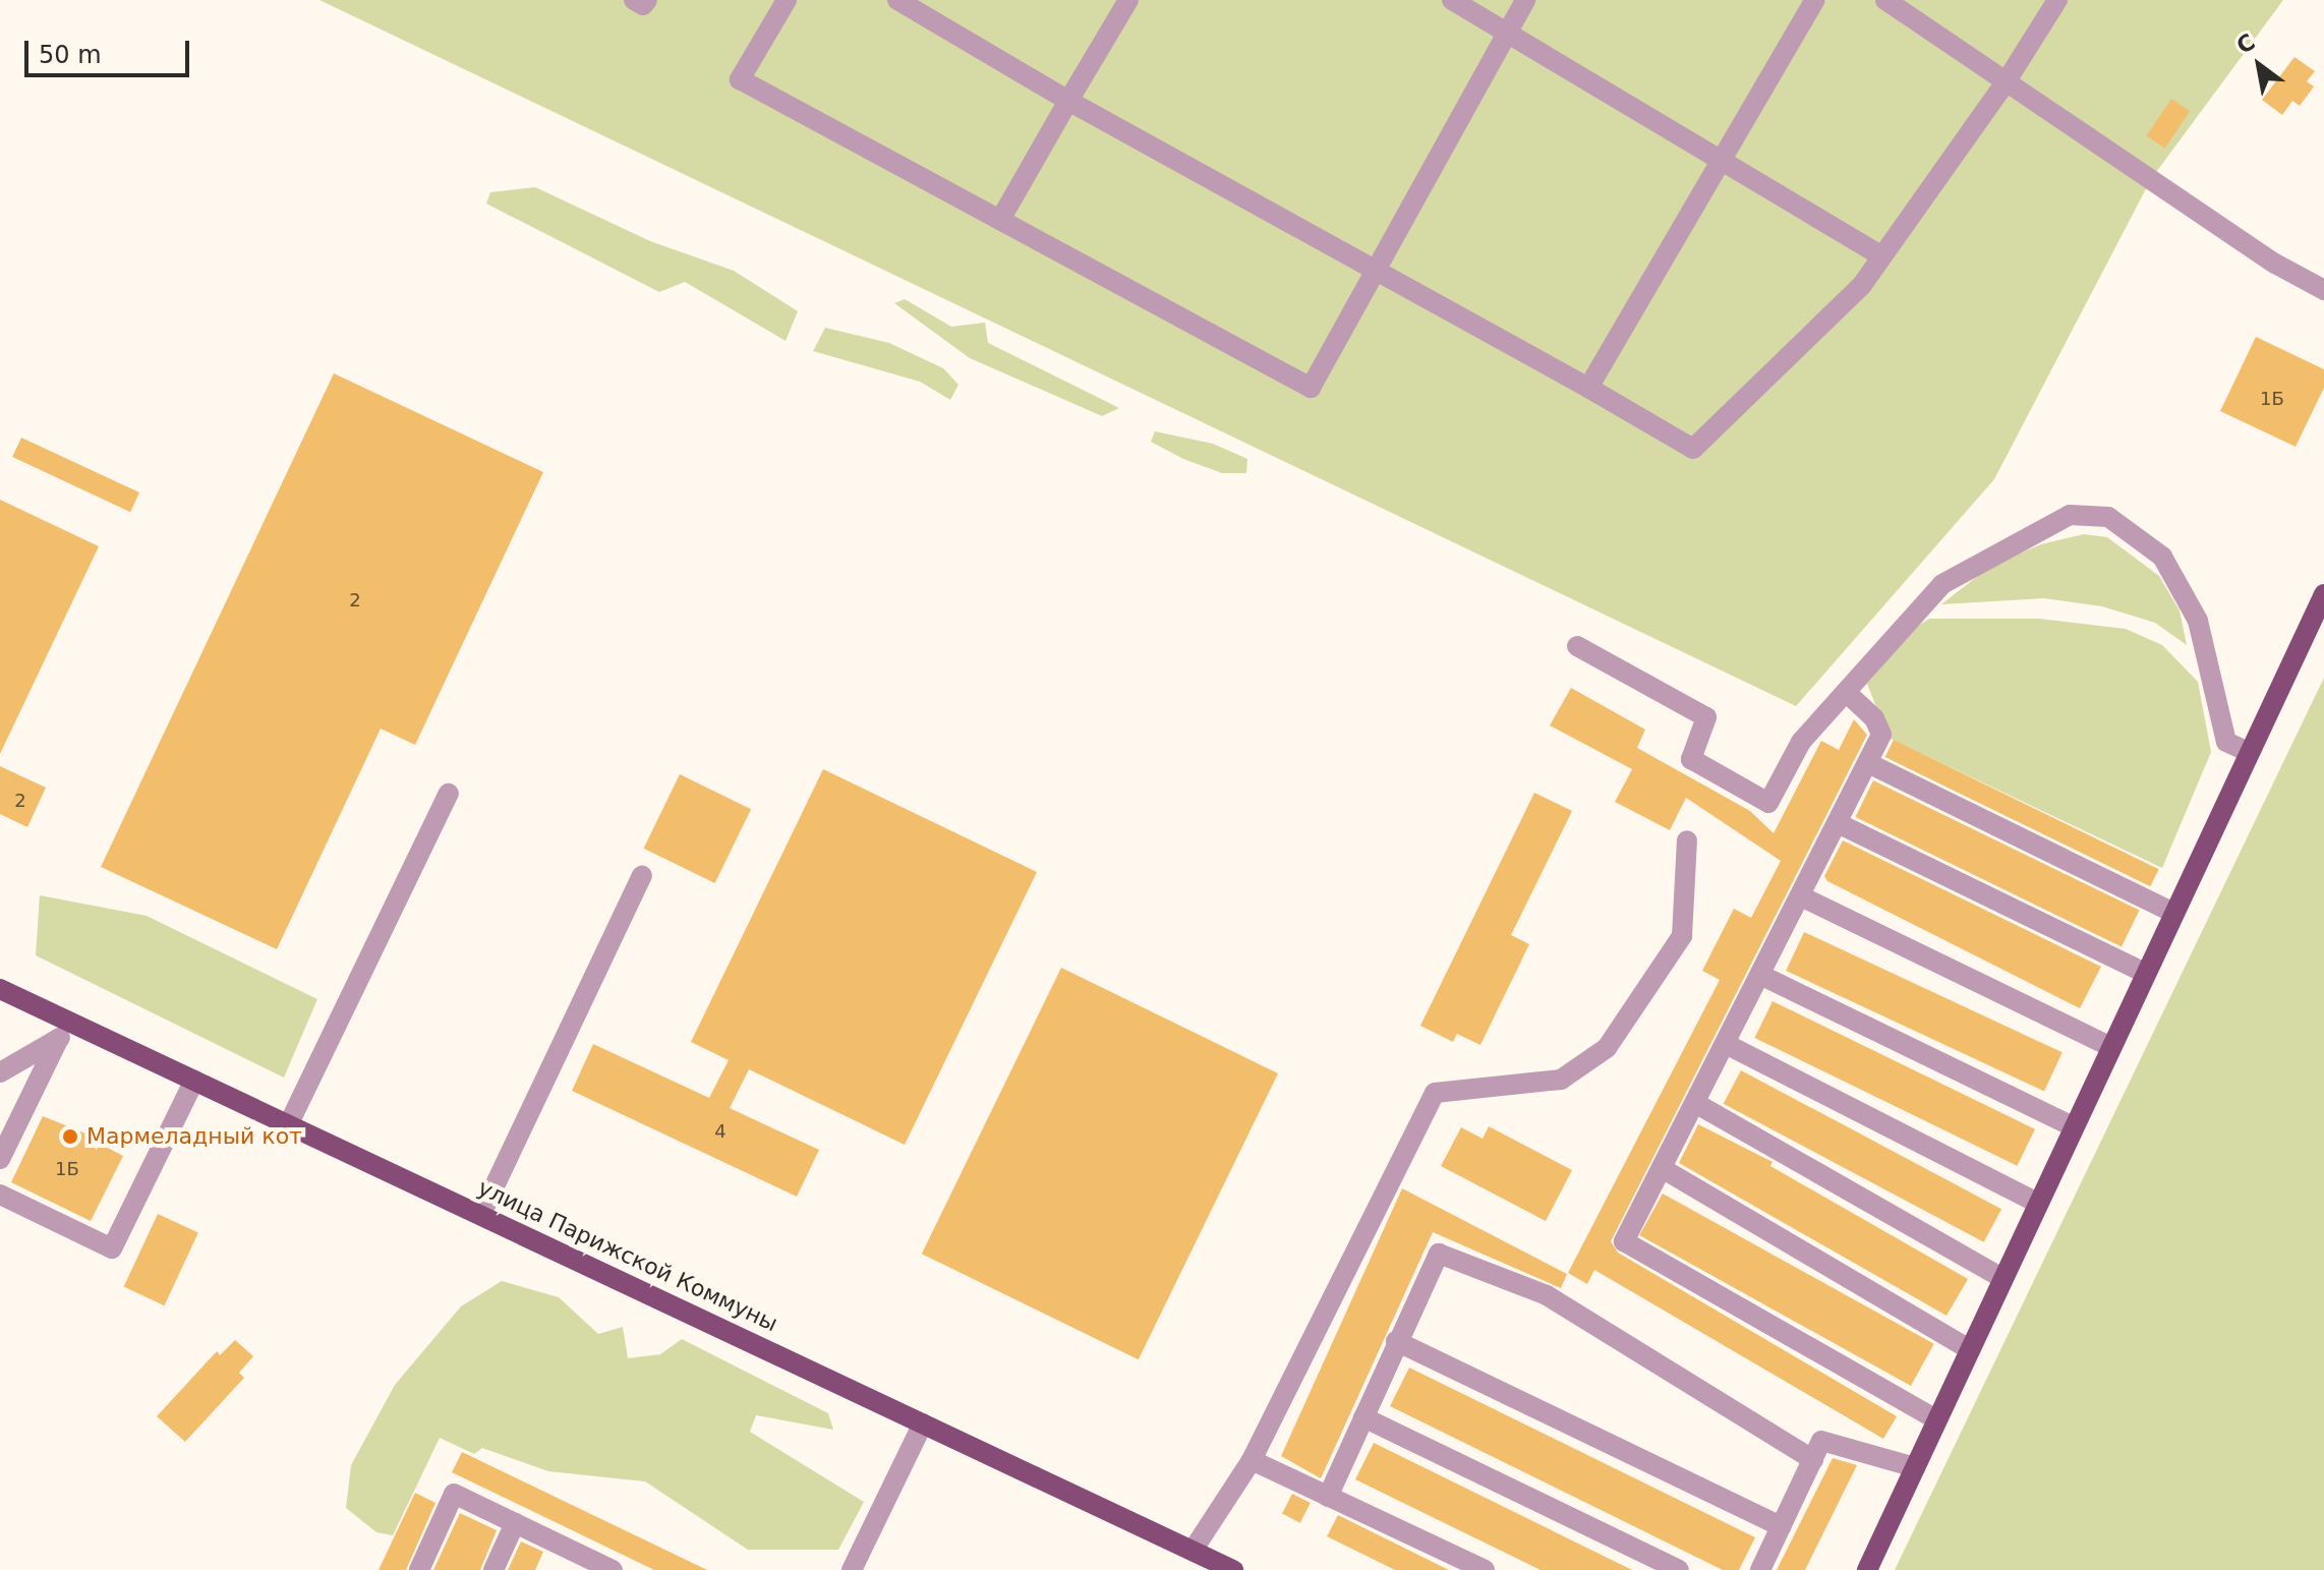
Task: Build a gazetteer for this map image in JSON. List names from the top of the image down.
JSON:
{
  "streets": {
    "main road": ["улица Парижской Коммуны"]
  },
  "places": ["Мармеладный кот"],
  "house_numbers": [
    "1Б",
    "2",
    "2",
    "4",
    "1Б"
  ],
  "scale_bar": "50 m",
  "north": "top left"
}
